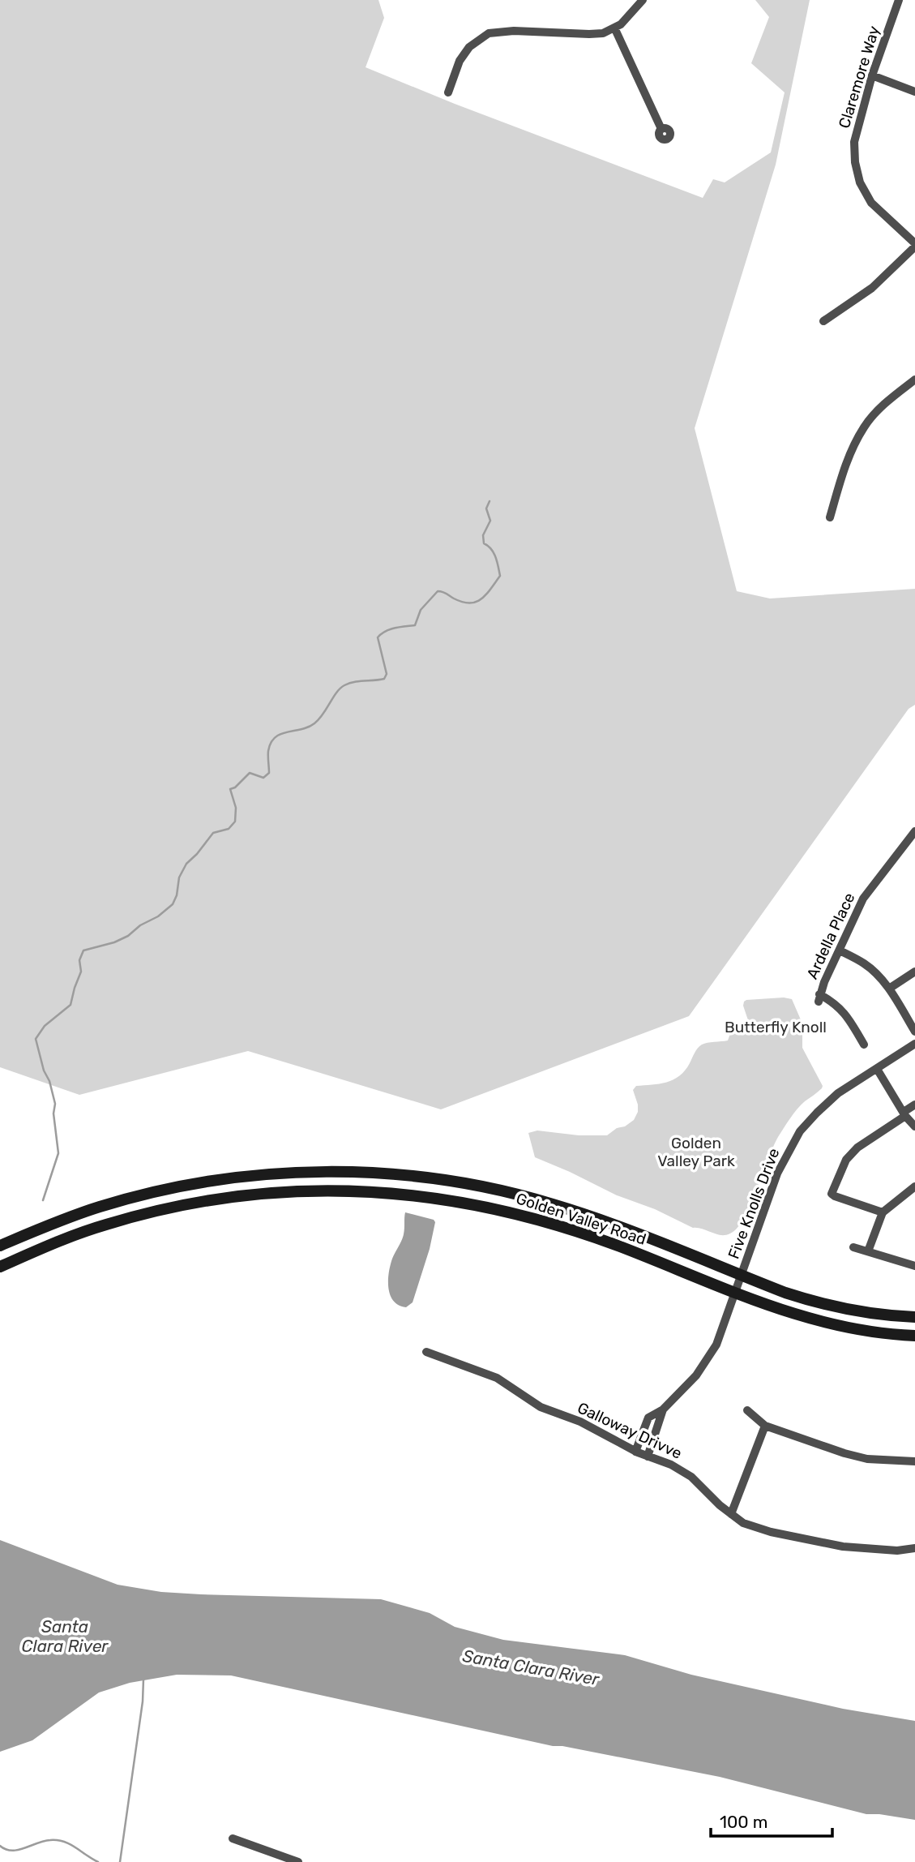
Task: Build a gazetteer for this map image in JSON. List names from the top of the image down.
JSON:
{
  "streets": {
    "main road": ["Golden Valley Road"],
    "street": [
      "Claremore Way",
      "Ardella Place",
      "Five Knolls Drive",
      "Galloway Drivve"
    ]
  },
  "crossings": [
    ["Five Knolls Drive", "Golden Valley Road"],
    ["Five Knolls Drive", "Galloway Drivve"]
  ],
  "water": ["Santa Clara River"],
  "parks": ["Butterfly Knoll", "Golden Valley Park"],
  "scale_bar": "100 m"
}
